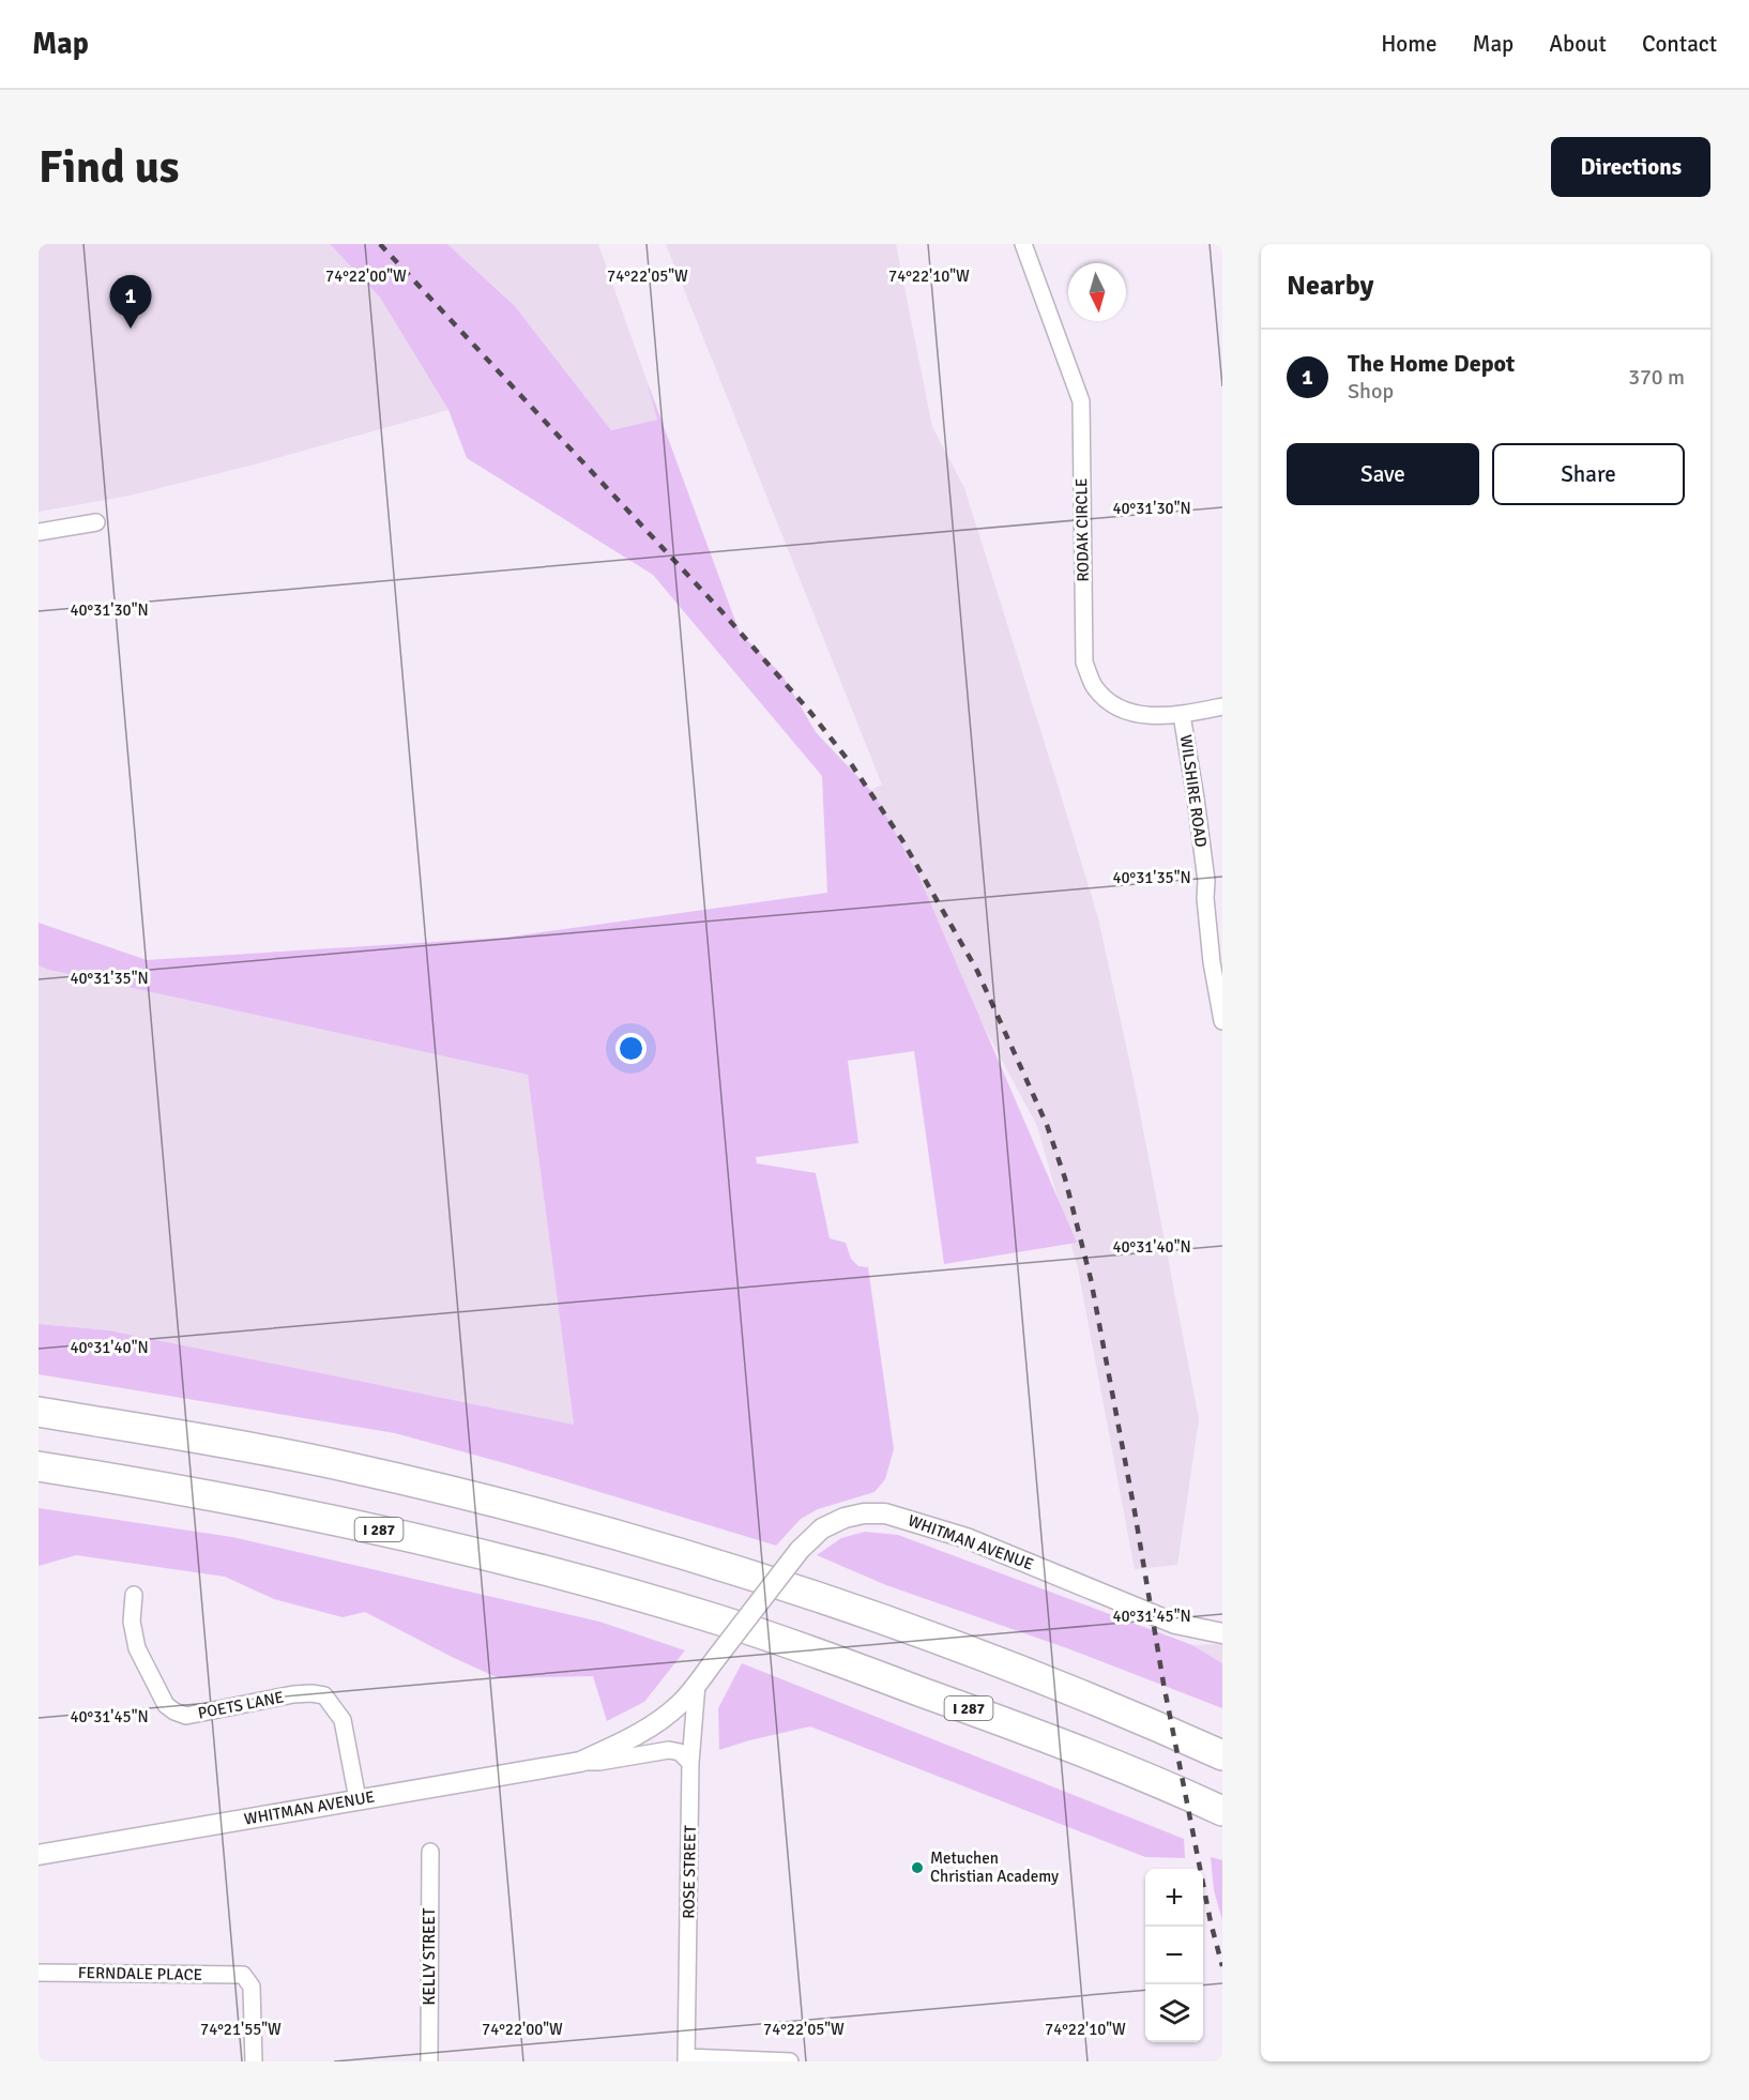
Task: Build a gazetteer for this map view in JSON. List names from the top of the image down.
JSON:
{
  "streets": {
    "highway": ["I 287"],
    "street": [
      "RODAK CIRCLE",
      "WILSHIRE ROAD",
      "WHITMAN AVENUE",
      "POETS LANE",
      "ROSE STREET",
      "KELLY STREET",
      "FERNDALE PLACE"
    ]
  },
  "crossings": [
    ["RODAK CIRCLE", "WILSHIRE ROAD"],
    ["WHITMAN AVENUE", "POETS LANE"],
    ["WHITMAN AVENUE", "ROSE STREET"]
  ],
  "places": ["Metuchen Christian Academy"],
  "north": "bottom",
  "page": {
    "header": "Map",
    "nav": [
      "Home",
      "Map",
      "About",
      "Contact"
    ],
    "buttons": [
      "Directions",
      ["Save", "Share"]
    ],
    "title": "Find us",
    "heading": "Nearby",
    "pins": "1",
    "list": [
      {
        "mark": "1",
        "name": "The Home Depot",
        "note": "Shop",
        "value": "370 m"
      }
    ],
    "map_buttons": ["+", "−"]
  },
  "coordinates": [
    "74°22'00\"W",
    "74°22'05\"W",
    "74°22'10\"W",
    "40°31'30\"N",
    "40°31'35\"N",
    "40°31'40\"N",
    "40°31'45\"N",
    "74°21'55\"W"
  ]
}
